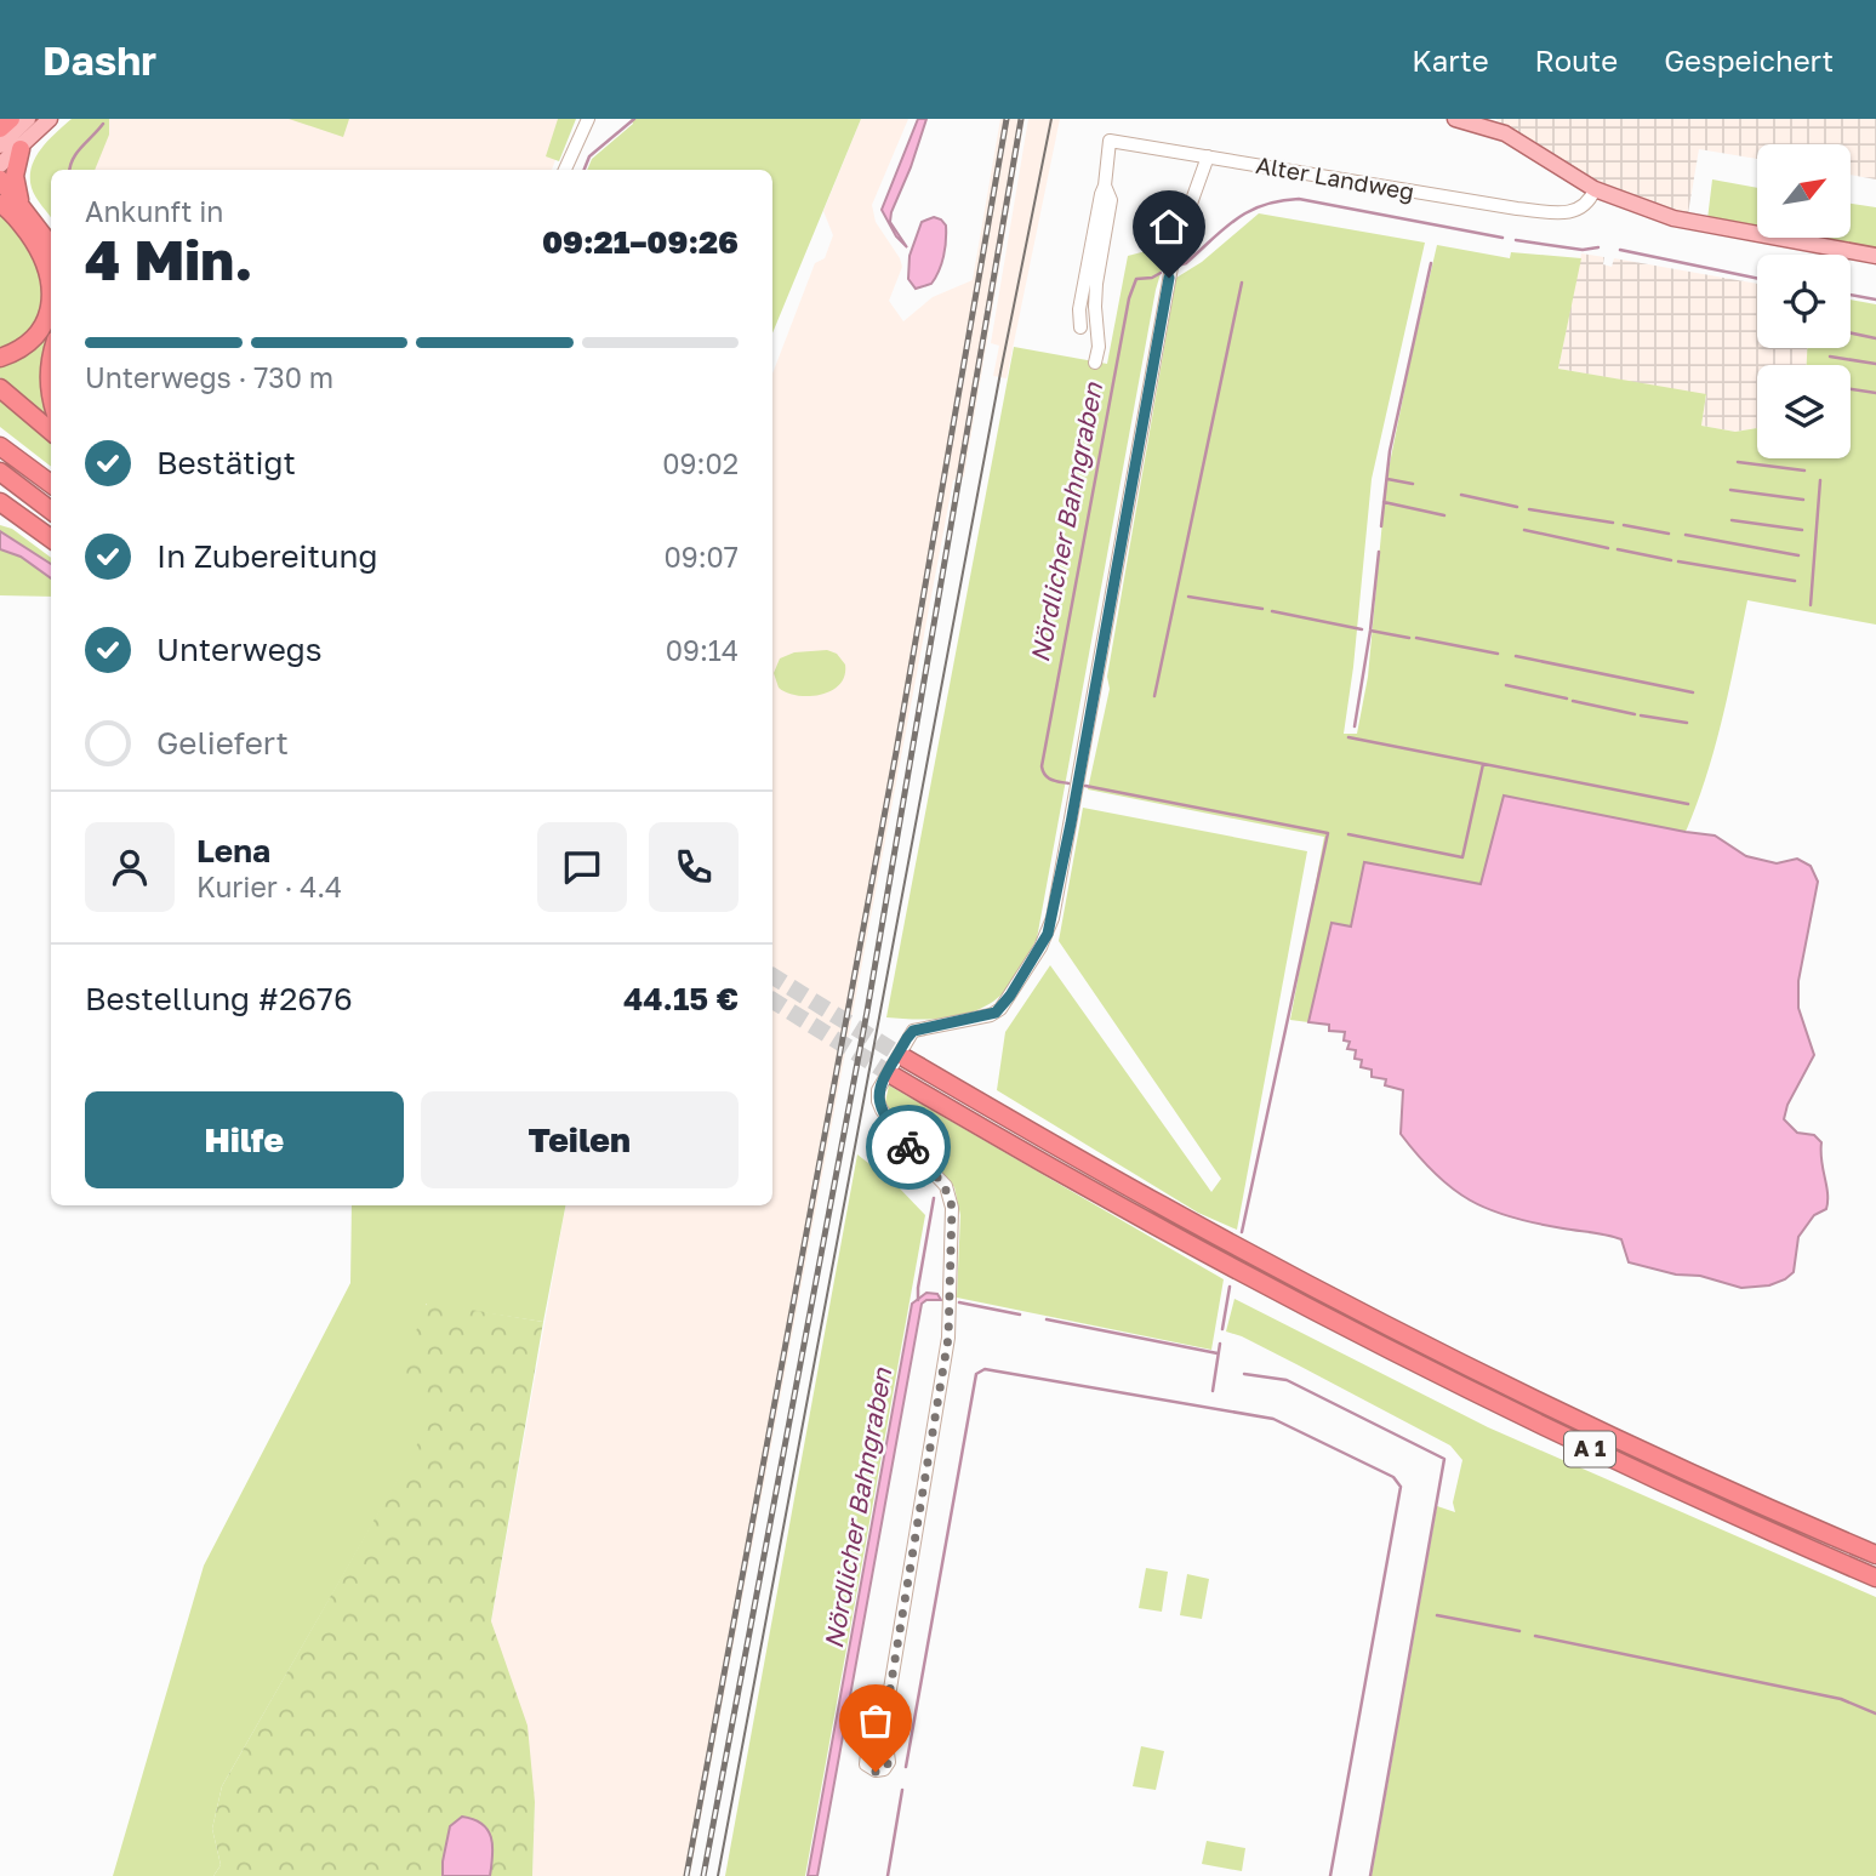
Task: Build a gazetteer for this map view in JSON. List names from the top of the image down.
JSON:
{
  "streets": {
    "highway": ["A 1"],
    "street": ["Alter Landweg"]
  },
  "water": ["Nördlicher Bahngraben"],
  "north": "top right",
  "page": {
    "header": "Dashr",
    "nav": ["Karte", "Route", "Gespeichert"],
    "heading": ["4 Min.", "Ankunft in", "09:21–09:26"],
    "panel": [
      "Lena",
      "Kurier · 4.4",
      "Bestellung #2676",
      "44.15 €"
    ],
    "bar": "Unterwegs · 730 m",
    "list": [
      ["Bestätigt", "09:02"],
      ["In Zubereitung", "09:07"],
      ["Unterwegs", "09:14"],
      "Geliefert"
    ],
    "buttons": ["Hilfe", "Teilen"]
  }
}
